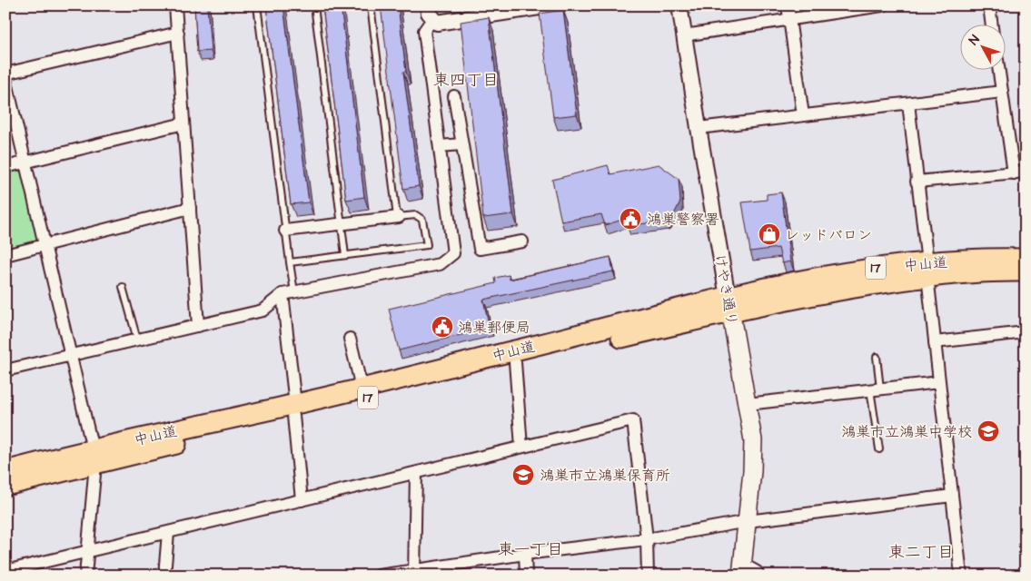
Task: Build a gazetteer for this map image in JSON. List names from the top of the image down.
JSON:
{
  "streets": {
    "highway": ["中山道", "17"],
    "main road": ["けやき通り"]
  },
  "crossings": [
    ["中山道", "けやき通り"]
  ],
  "districts": ["東四丁目", "東一丁目", "東二丁目"],
  "places": {
    "public building": ["鴻巣警察署", "鴻巣郵便局"],
    "shop": ["レッドバロン"],
    "school or university": ["鴻巣市立鴻巣中学校", "鴻巣市立鴻巣保育所"]
  },
  "north": "top left"
}
